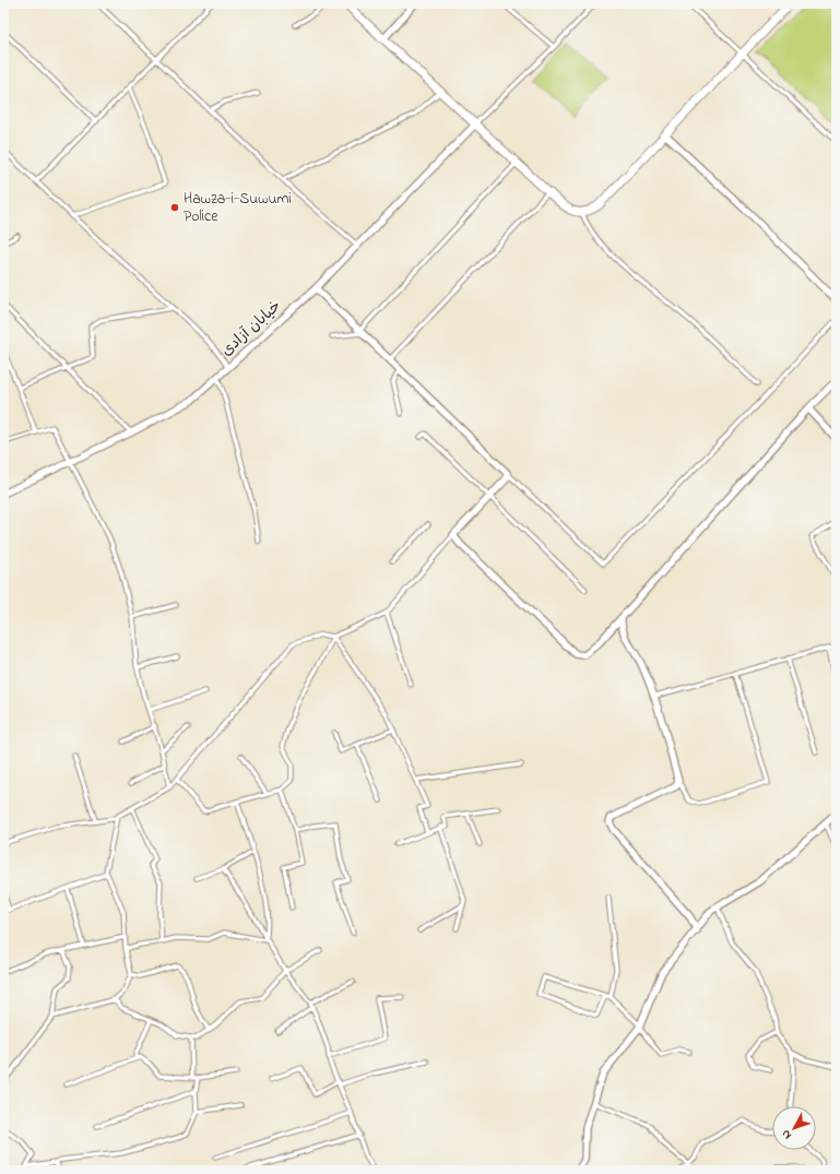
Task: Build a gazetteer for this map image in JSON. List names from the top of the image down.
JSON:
{
  "streets": {
    "street": ["خیابان آزادی"]
  },
  "places": ["Hawza-i-Suwumi Police"],
  "north": "bottom left"
}
